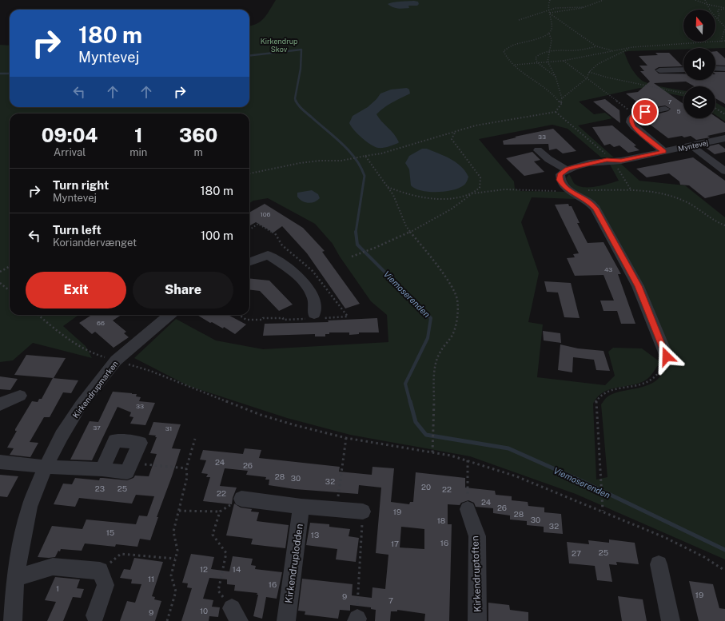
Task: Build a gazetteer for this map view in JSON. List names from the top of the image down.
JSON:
{
  "streets": {
    "street": [
      "Myntevej",
      "Kirkendrupmarken",
      "Kirkendruplodden",
      "Kirkendruptoften"
    ]
  },
  "water": ["Viemoserenden"],
  "parks": ["Kirkendrup Skov"],
  "house_numbers": [
    "7",
    "5",
    "33",
    "106",
    "43",
    "66",
    "33",
    "37",
    "31",
    "24",
    "26",
    "28",
    "30",
    "32",
    "20",
    "23",
    "25",
    "22",
    "22",
    "24",
    "26",
    "19",
    "28",
    "30",
    "18",
    "32",
    "15",
    "13",
    "16",
    "17",
    "25",
    "27",
    "12",
    "14",
    "11",
    "16",
    "1",
    "19",
    "9",
    "7",
    "10",
    "9"
  ],
  "north": "top",
  "page": {
    "turn": ["180 m", "Myntevej"],
    "eta": [
      "09:04",
      "Arrival",
      "1",
      "min",
      "360",
      "m"
    ],
    "list": [
      {
        "name": "Turn right",
        "note": "Myntevej",
        "value": "180 m"
      },
      {
        "name": "Turn left",
        "note": "Koriandervænget",
        "value": "100 m"
      }
    ],
    "buttons": ["Exit", "Share"]
  }
}
